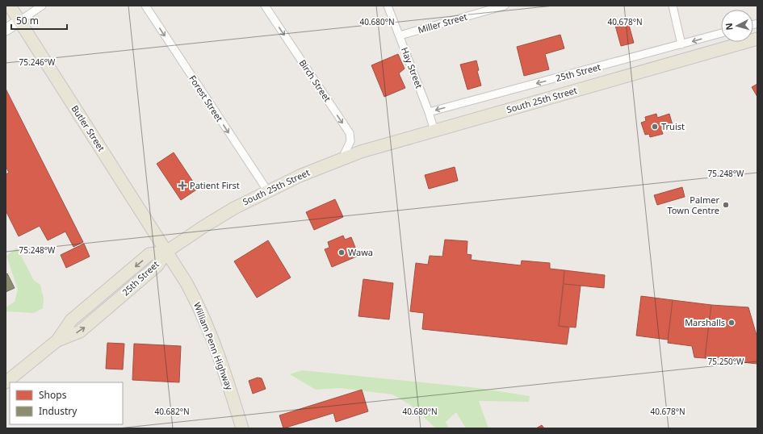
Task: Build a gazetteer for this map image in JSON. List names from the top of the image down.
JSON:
{
  "streets": {
    "main road": [
      "25th Street",
      "South 25th Street",
      "Butler Street",
      "William Penn Highway"
    ],
    "street": [
      "Miller Street",
      "Hay Street",
      "Birch Street",
      "Forest Street"
    ]
  },
  "crossings": [
    ["Miller Street", "Hay Street"],
    ["Hay Street", "25th Street"],
    ["Hay Street", "South 25th Street"],
    ["25th Street", "South 25th Street"],
    ["25th Street", "Butler Street"],
    ["25th Street", "William Penn Highway"],
    ["Birch Street", "South 25th Street"],
    ["Forest Street", "South 25th Street"],
    ["South 25th Street", "Butler Street"],
    ["South 25th Street", "William Penn Highway"],
    ["Butler Street", "William Penn Highway"]
  ],
  "one_way": ["25th Street", "Birch Street", "Forest Street"],
  "places": {
    "other": [
      "Truist",
      "Palmer Town Centre",
      "Wawa",
      "Marshalls"
    ],
    "health": ["Patient First"]
  },
  "legend": ["Shops", "Industry"],
  "scale_bar": "50 m",
  "north": "left",
  "coordinates": [
    "40.680°N",
    "40.678°N",
    "75.246°W",
    "75.248°W",
    "75.250°W",
    "40.682°N"
  ]
}
